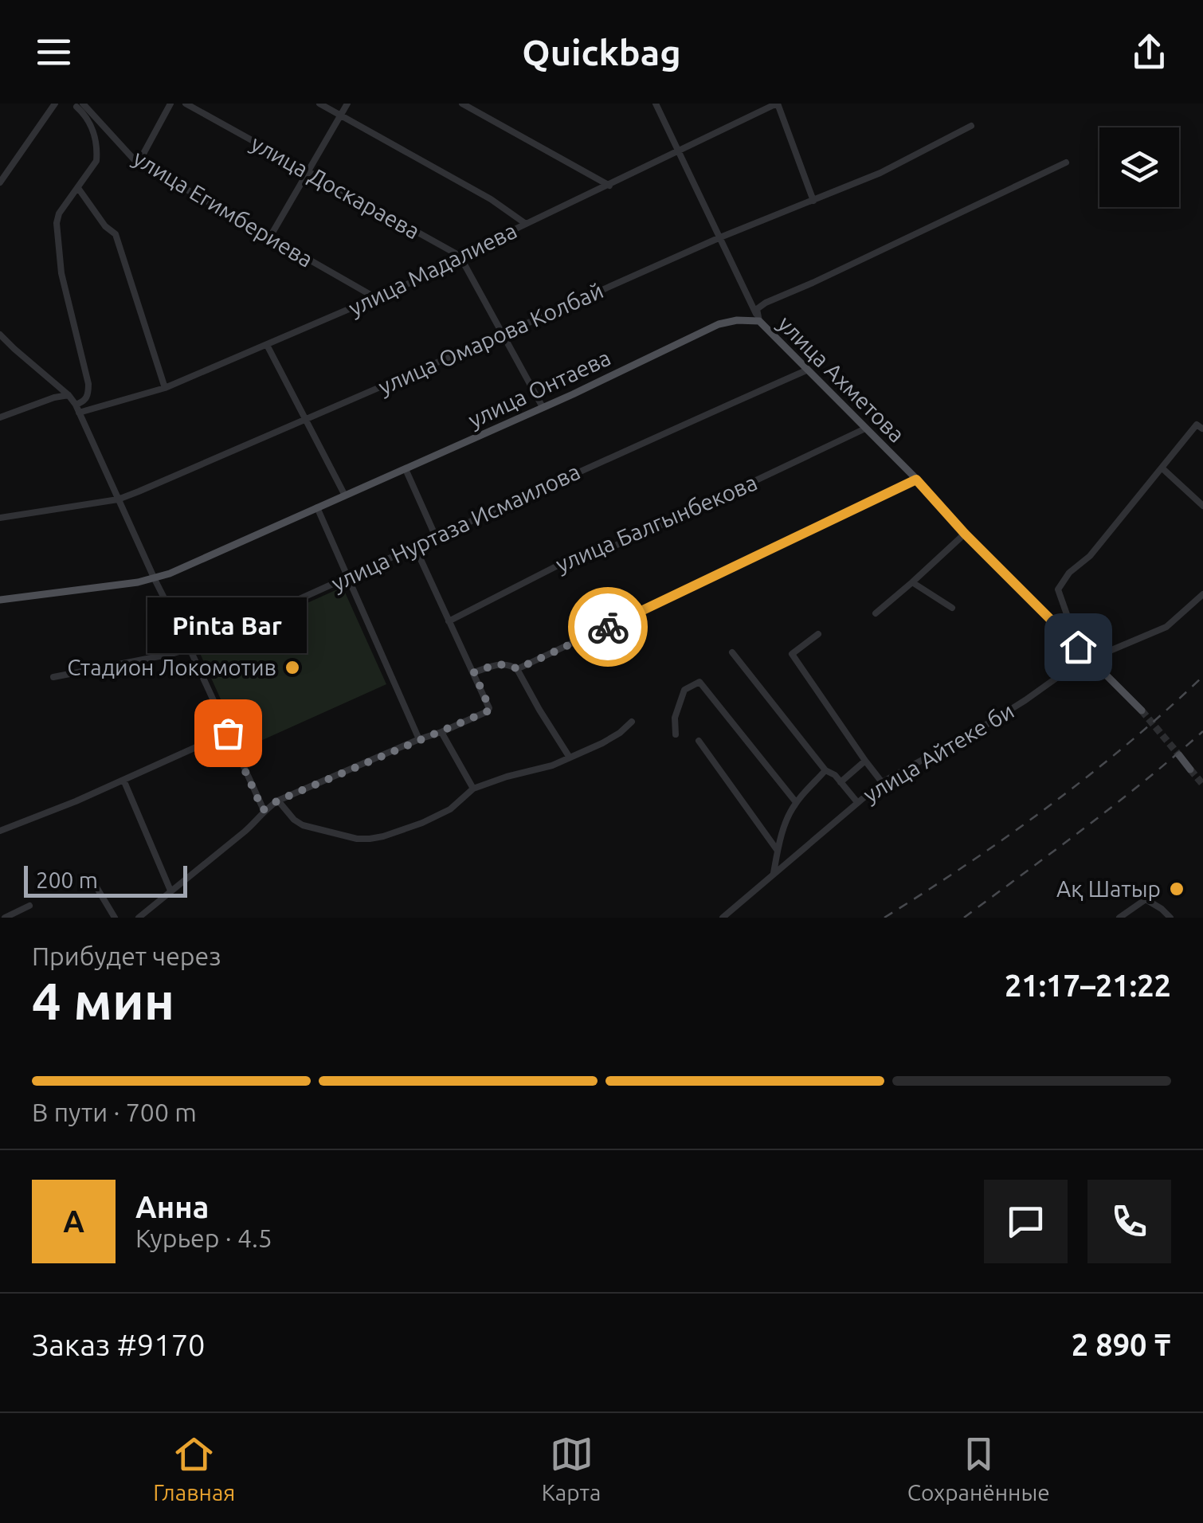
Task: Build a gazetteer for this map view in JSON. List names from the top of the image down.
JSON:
{
  "streets": {
    "main road": ["улица Ахметова", "улица Онтаева"],
    "street": [
      "улица Доскараева",
      "улица Егимбериева",
      "улица Мадалиева",
      "улица Омарова Колбай",
      "улица Балгынбекова",
      "улица Нуртаза Исмаилова",
      "улица Айтеке би"
    ]
  },
  "crossings": [
    ["улица Доскараева", "улица Мадалиева"],
    ["улица Егимбериева", "улица Мадалиева"],
    ["улица Мадалиева", "улица Ахметова"],
    ["улица Омарова Колбай", "улица Ахметова"],
    ["улица Ахметова", "улица Онтаева"],
    ["улица Ахметова", "улица Балгынбекова"],
    ["улица Ахметова", "улица Нуртаза Исмаилова"],
    ["улица Ахметова", "улица Айтеке би"]
  ],
  "places": ["Стадион Локомотив", "Pinta Bar", "Ақ Шатыр"],
  "scale_bar": "200 m",
  "page": {
    "header": "Quickbag",
    "bubble": "Pinta Bar",
    "scale": "200 m",
    "heading": ["4 мин", "Прибудет через", "21:17–21:22"],
    "panel": [
      "Анна",
      "Курьер · 4.5",
      "Заказ #9170",
      "2 890 ₸"
    ],
    "bar": "В пути · 700 m",
    "round": "А",
    "tabs": ["Главная", "Карта", "Сохранённые"]
  }
}
